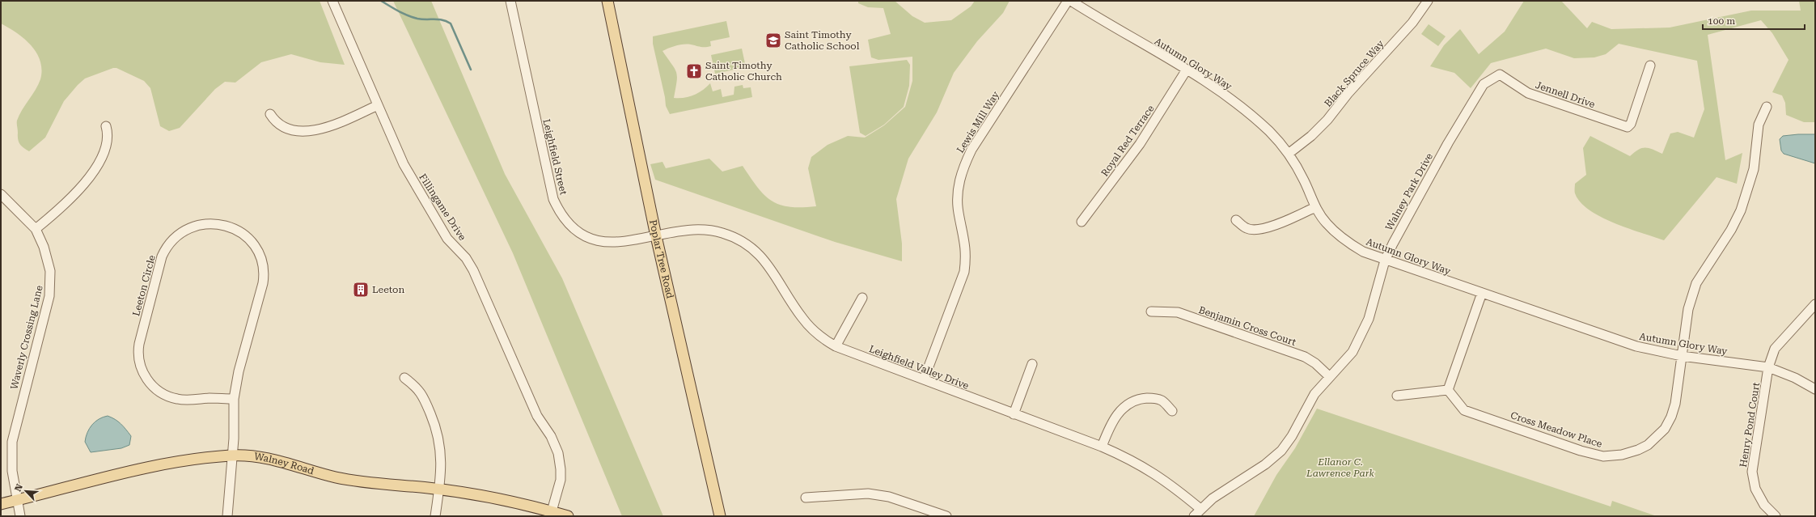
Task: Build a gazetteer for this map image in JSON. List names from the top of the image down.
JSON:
{
  "streets": {
    "main road": ["Poplar Tree Road", "Walney Road"],
    "street": [
      "Autumn Glory Way",
      "Black Spruce Way",
      "Jennell Drive",
      "Lewis Mill Way",
      "Royal Red Terrace",
      "Leighfield Street",
      "Walney Park Drive",
      "Fillingame Drive",
      "Leeton Circle",
      "Benjamin Cross Court",
      "Waverly Crossing Lane",
      "Leighfield Valley Drive",
      "Henry Pond Court",
      "Cross Meadow Place"
    ]
  },
  "crossings": [
    ["Autumn Glory Way", "Black Spruce Way"],
    ["Autumn Glory Way", "Royal Red Terrace"],
    ["Autumn Glory Way", "Walney Park Drive"],
    ["Autumn Glory Way", "Henry Pond Court"],
    ["Autumn Glory Way", "Cross Meadow Place"],
    ["Jennell Drive", "Walney Park Drive"],
    ["Lewis Mill Way", "Leighfield Valley Drive"],
    ["Leighfield Street", "Poplar Tree Road"],
    ["Leighfield Street", "Leighfield Valley Drive"],
    ["Walney Park Drive", "Benjamin Cross Court"],
    ["Walney Park Drive", "Leighfield Valley Drive"],
    ["Fillingame Drive", "Walney Road"],
    ["Poplar Tree Road", "Leighfield Valley Drive"],
    ["Leeton Circle", "Walney Road"],
    ["Waverly Crossing Lane", "Walney Road"]
  ],
  "parks": ["Ellanor C. Lawrence Park"],
  "places": {
    "school or university": ["Saint Timothy Catholic School"],
    "church": ["Saint Timothy Catholic Church"],
    "building": ["Leeton"]
  },
  "scale_bar": "100 m",
  "north": "top left"
}
